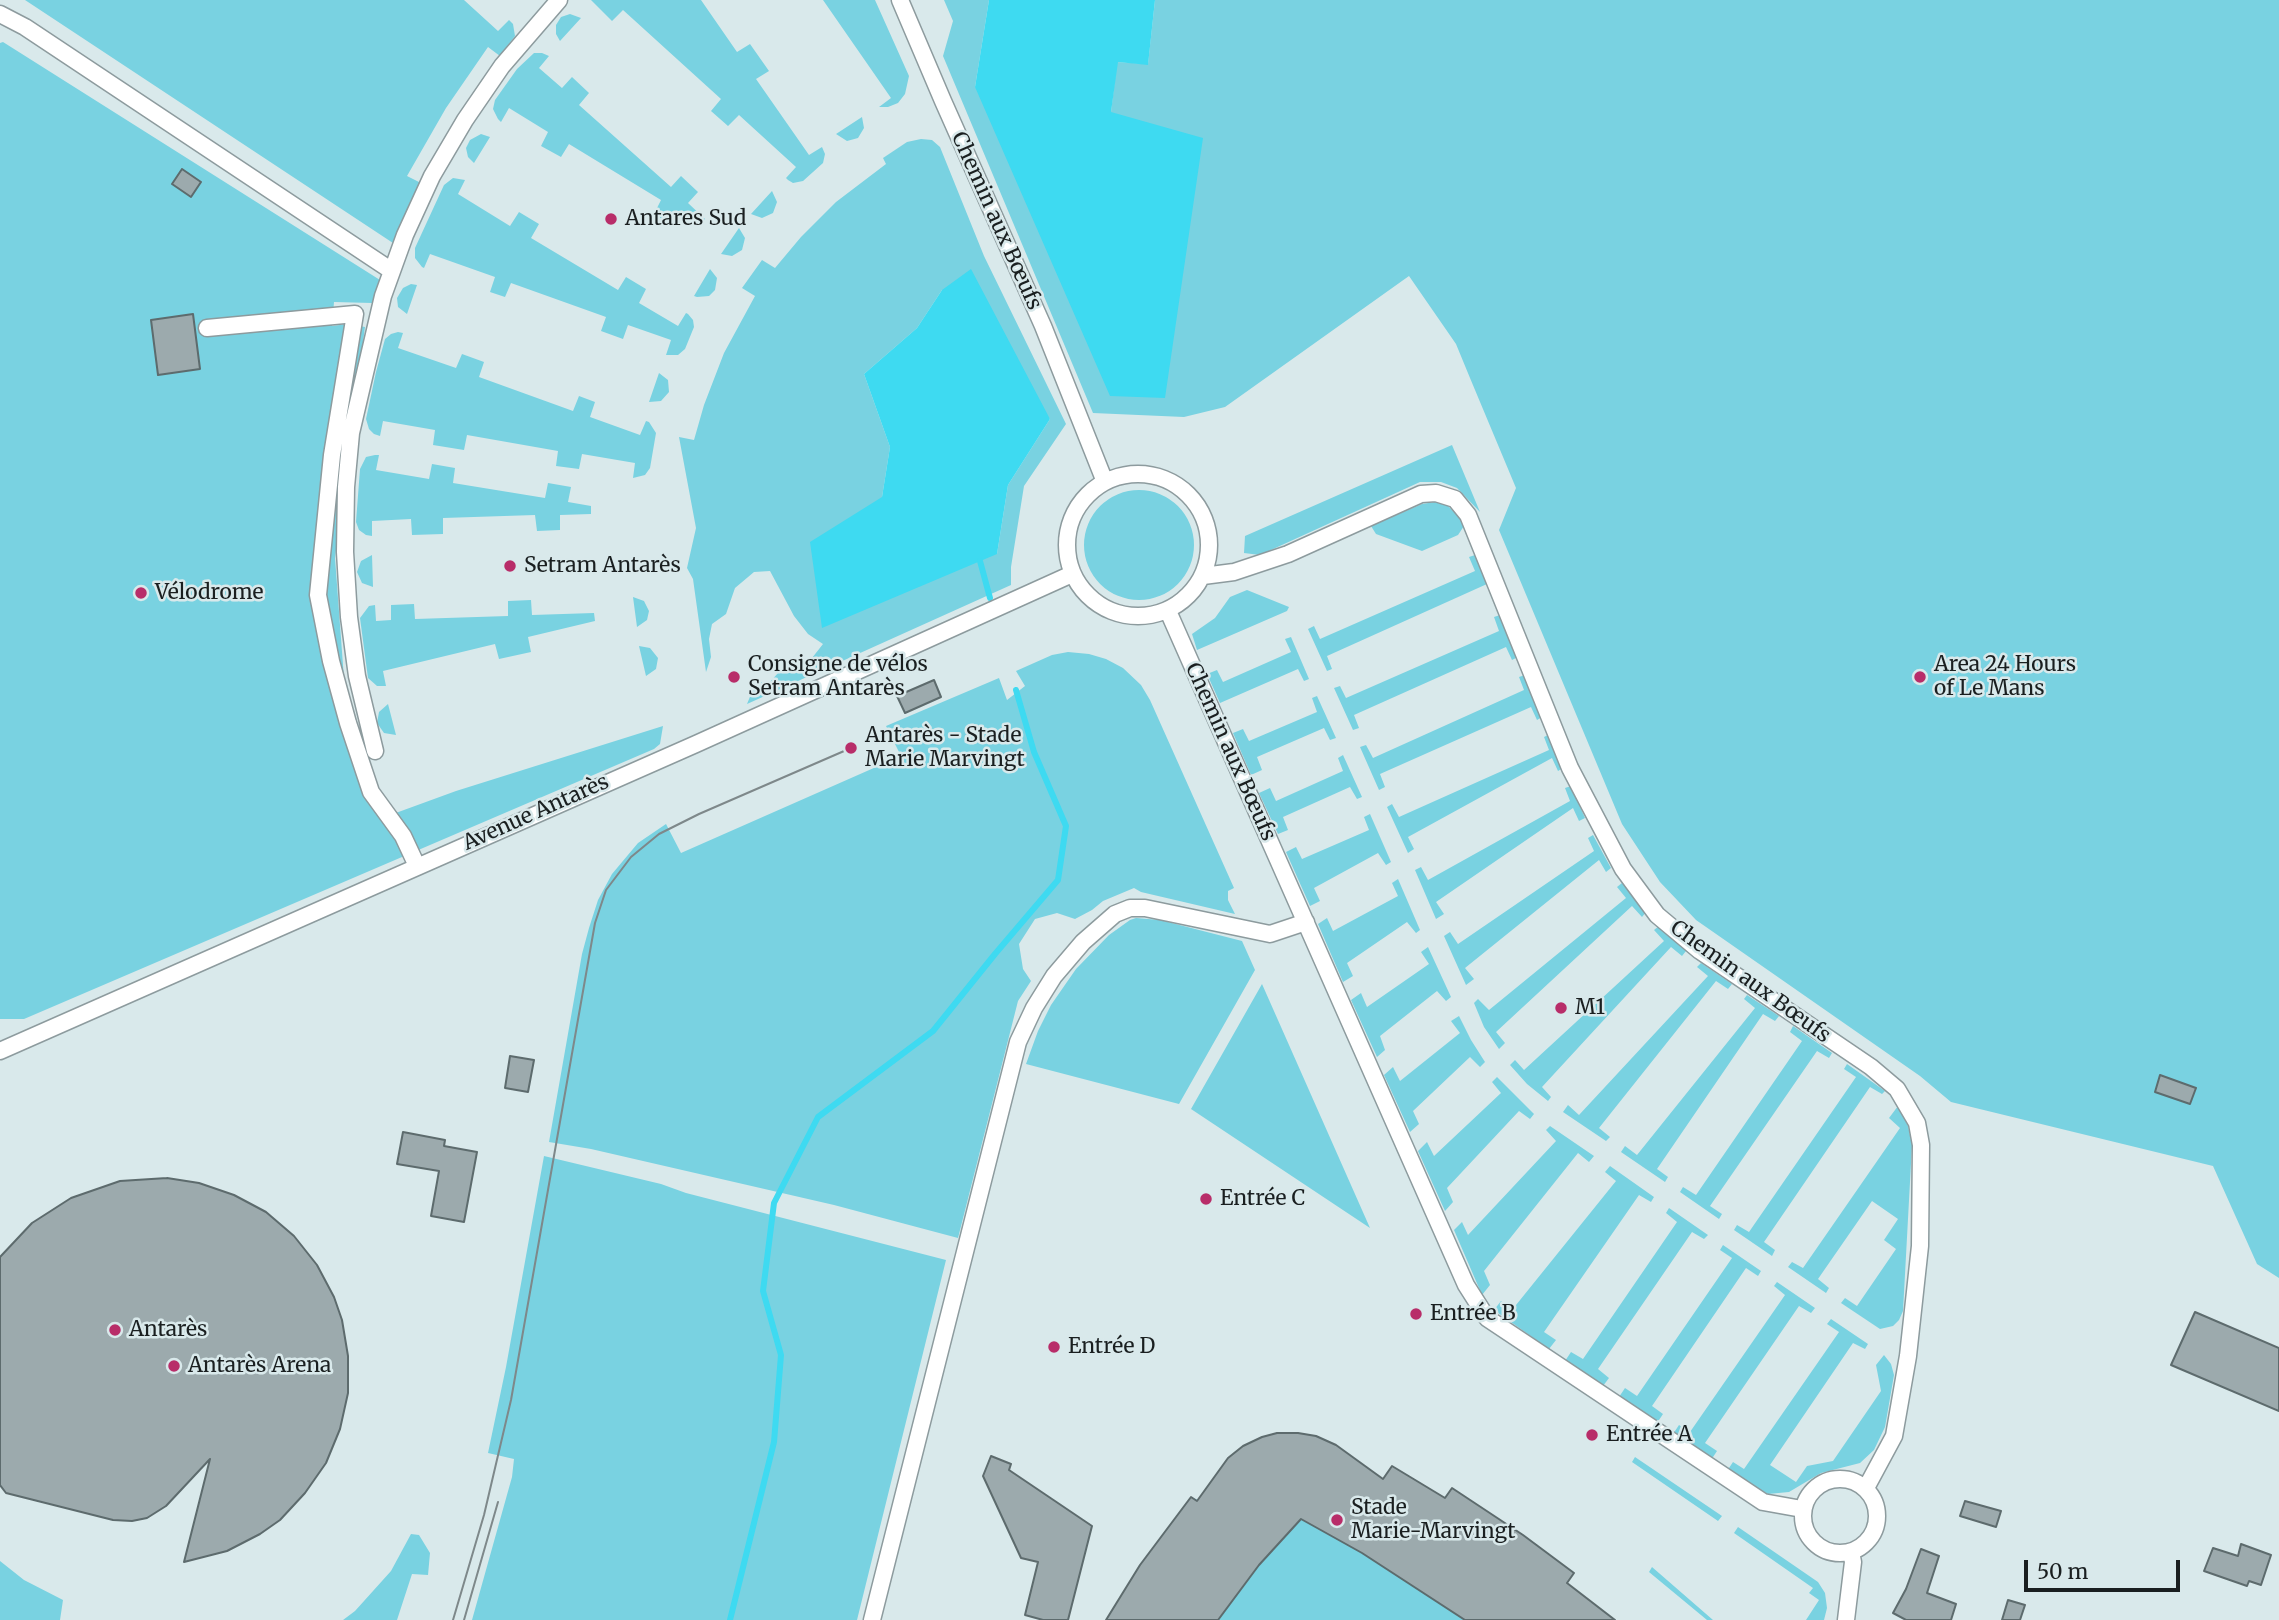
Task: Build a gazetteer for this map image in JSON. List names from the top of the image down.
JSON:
{
  "streets": {
    "street": ["Chemin aux Bœufs", "Avenue Antarès"]
  },
  "crossings": [
    ["Chemin aux Bœufs", "Avenue Antarès"]
  ],
  "places": [
    "Antares Sud",
    "Setram Antarès",
    "Vélodrome",
    "Consigne de vélos Setram Antarès",
    "Area 24 Hours of Le Mans",
    "Antarès - Stade Marie Marvingt",
    "M1",
    "Entrée C",
    "Entrée B",
    "Antarès",
    "Entrée D",
    "Antarès Arena",
    "Entrée A",
    "Stade Marie-Marvingt"
  ],
  "scale_bar": "50 m"
}
